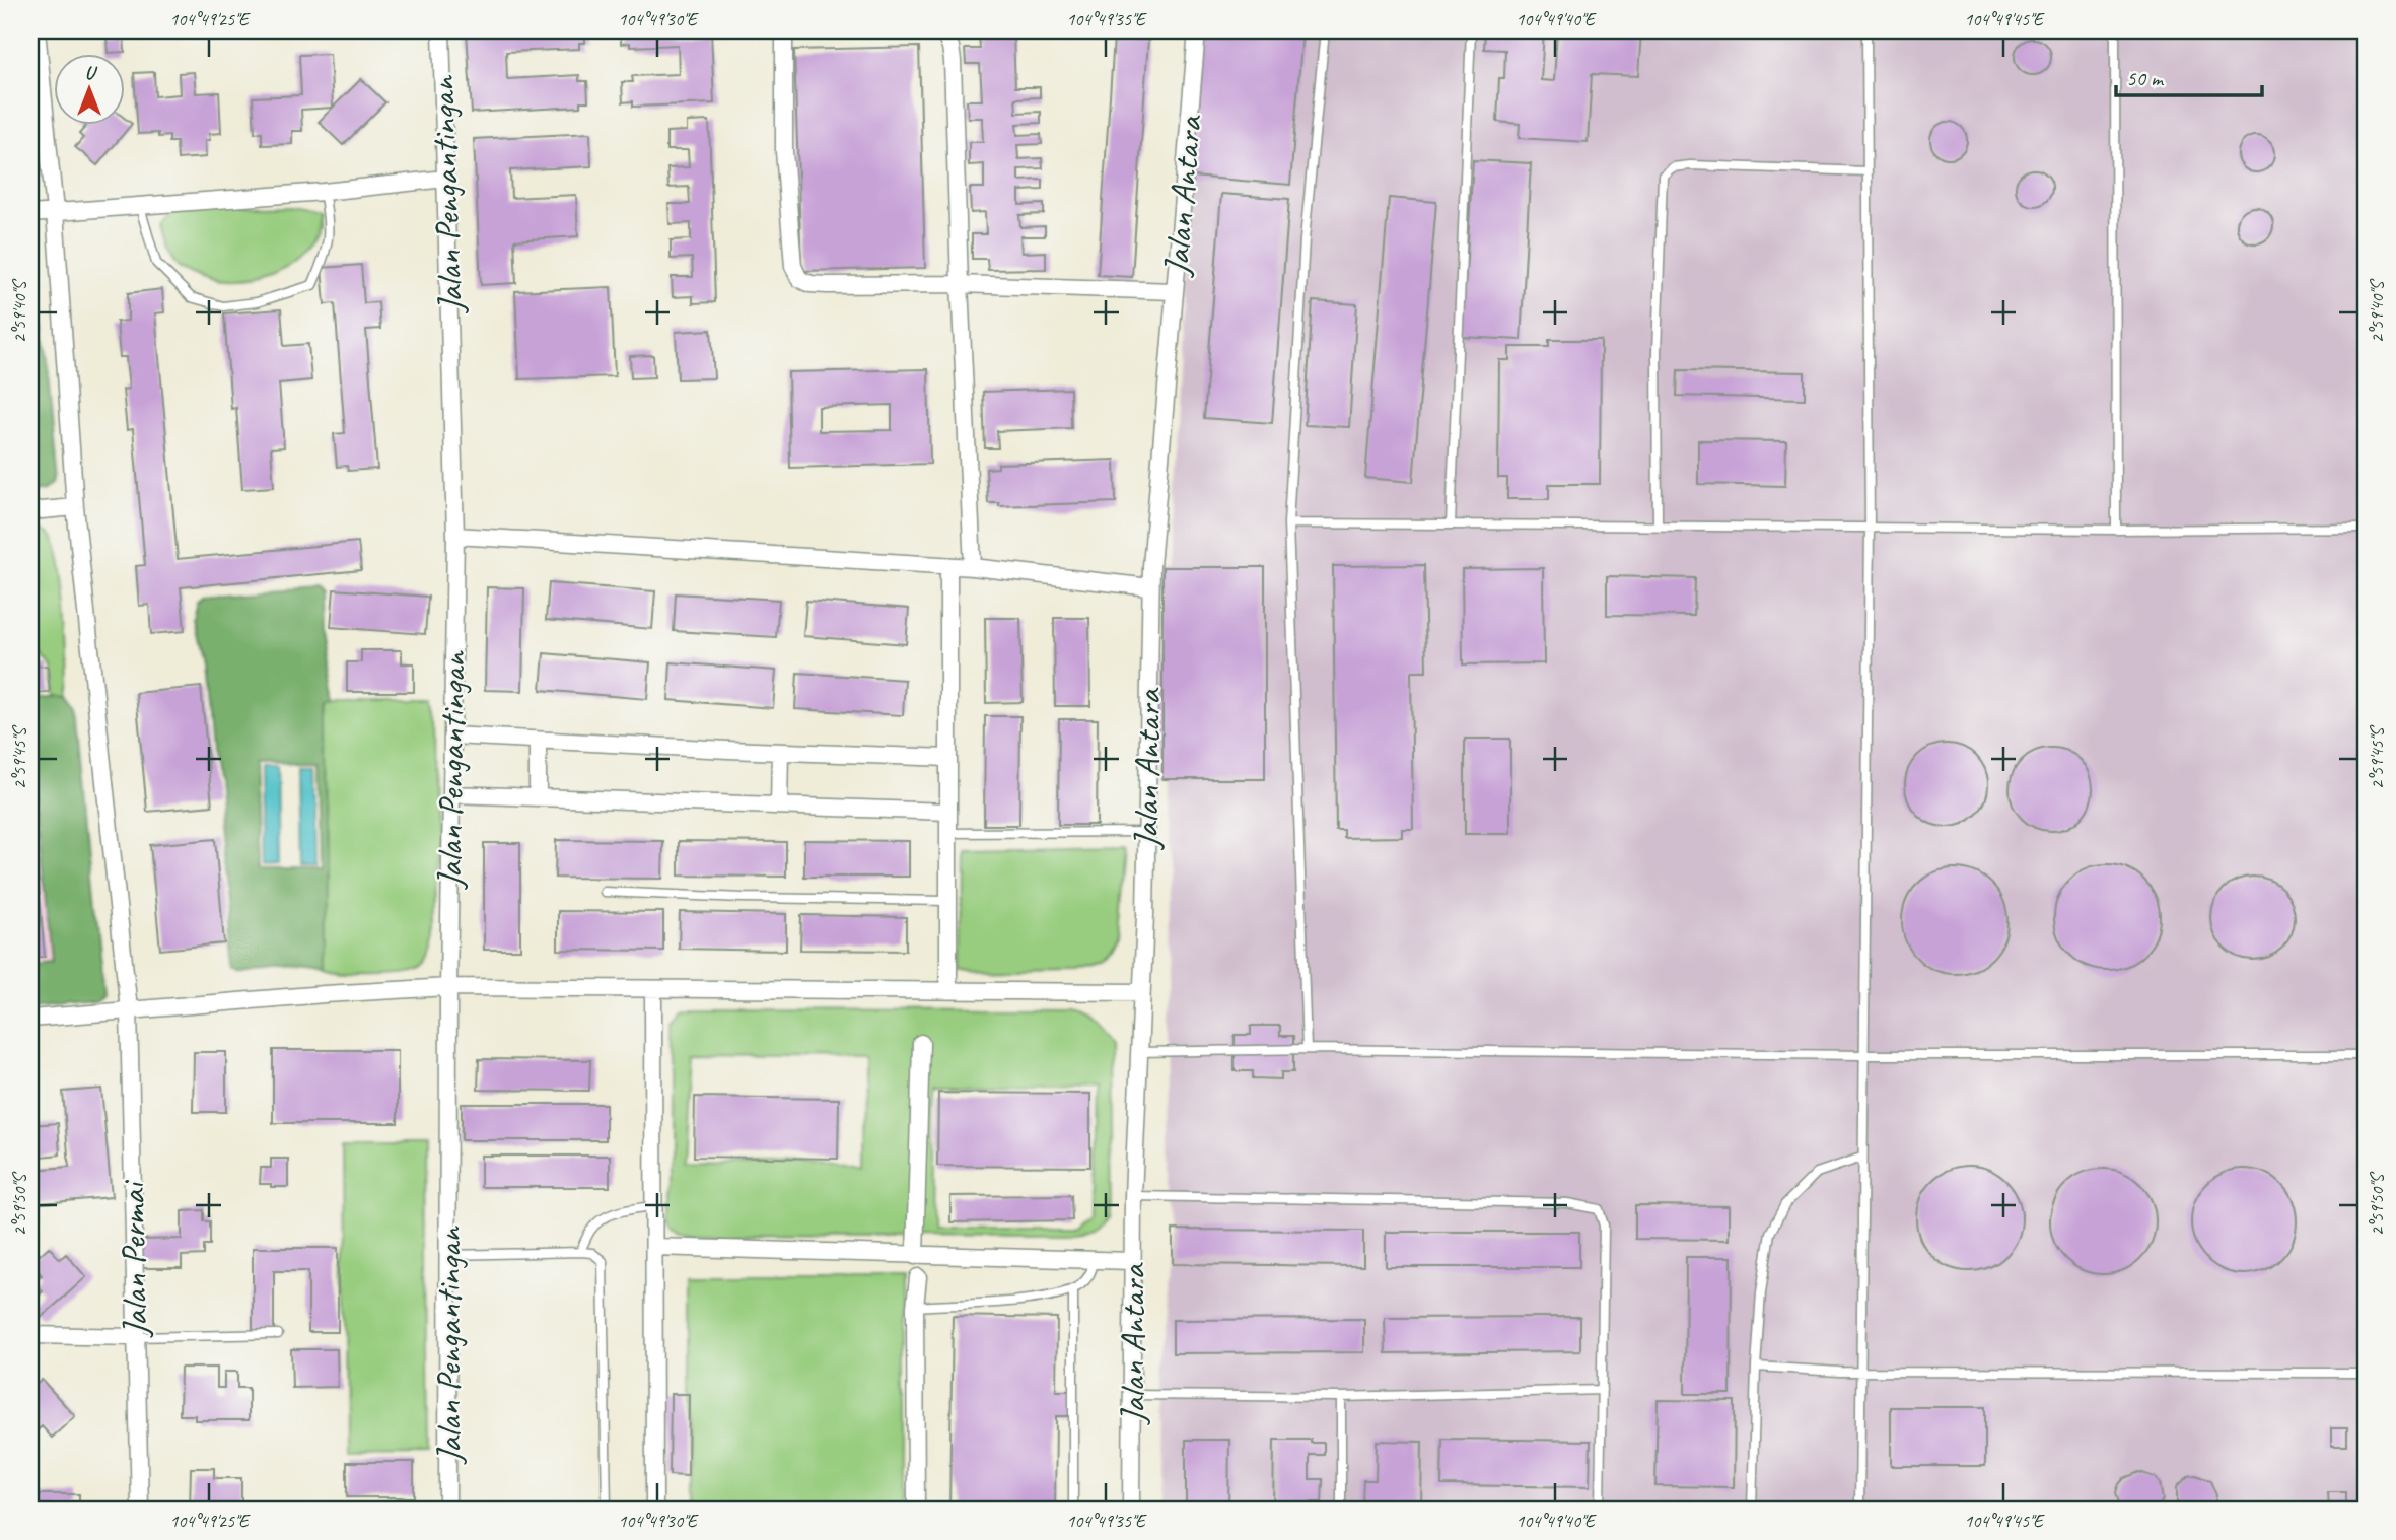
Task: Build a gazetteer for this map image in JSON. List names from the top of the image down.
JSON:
{
  "streets": {
    "street": ["Jalan Pengantingan", "Jalan Antara", "Jalan Permai"]
  },
  "scale_bar": "50 m",
  "north": "top",
  "coordinates": [
    "104°49'25\"E",
    "104°49'30\"E",
    "104°49'35\"E",
    "104°49'40\"E",
    "104°49'45\"E",
    "2°59'40\"S",
    "2°59'45\"S",
    "2°59'50\"S"
  ]
}
